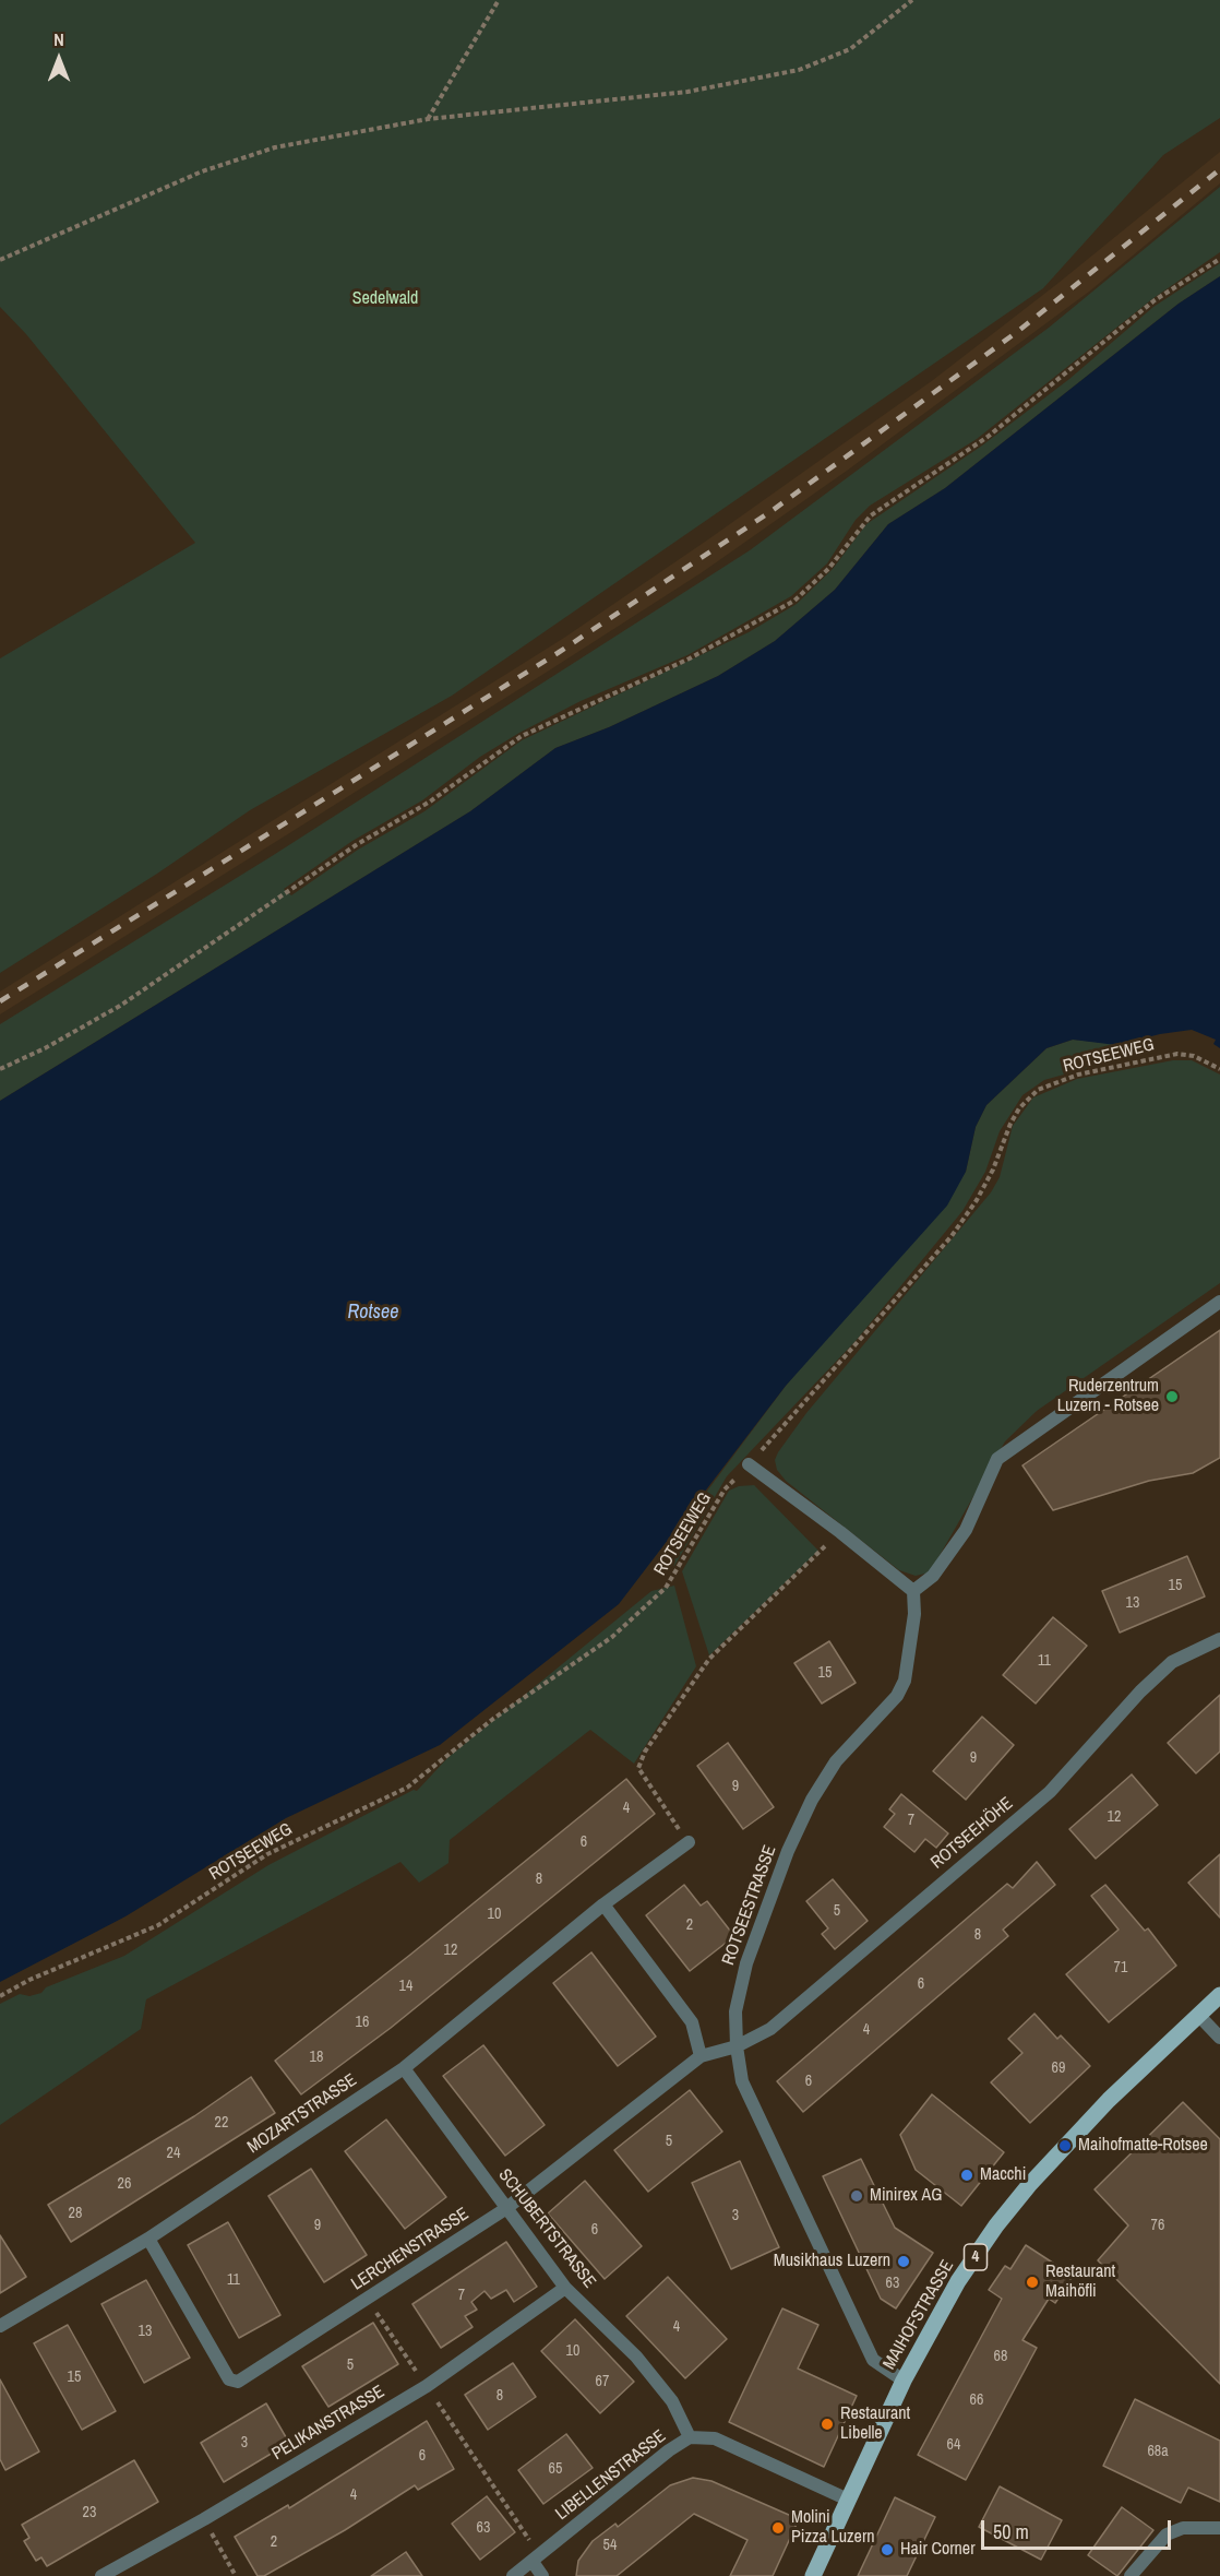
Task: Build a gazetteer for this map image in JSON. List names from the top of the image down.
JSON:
{
  "streets": {
    "main road": ["4", "MAIHOFSTRASSE"],
    "street": [
      "ROTSEEHÖHE",
      "ROTSEESTRASSE",
      "MOZARTSTRASSE",
      "SCHUBERTSTRASSE",
      "LERCHENSTRASSE",
      "PELIKANSTRASSE",
      "LIBELLENSTRASSE"
    ],
    "path": ["ROTSEEWEG"]
  },
  "crossings": [
    ["ROTSEEHÖHE", "ROTSEESTRASSE"],
    ["ROTSEEHÖHE", "LERCHENSTRASSE"],
    ["ROTSEESTRASSE", "LERCHENSTRASSE"],
    ["ROTSEESTRASSE", "MAIHOFSTRASSE"],
    ["MOZARTSTRASSE", "SCHUBERTSTRASSE"],
    ["MOZARTSTRASSE", "LERCHENSTRASSE"],
    ["SCHUBERTSTRASSE", "LERCHENSTRASSE"],
    ["SCHUBERTSTRASSE", "PELIKANSTRASSE"],
    ["SCHUBERTSTRASSE", "LIBELLENSTRASSE"],
    ["MAIHOFSTRASSE", "LIBELLENSTRASSE"]
  ],
  "water": ["Rotsee"],
  "parks": ["Sedelwald"],
  "places": [
    "Ruderzentrum Luzern - Rotsee",
    "Maihofmatte-Rotsee",
    "Macchi",
    "Minirex AG",
    "Musikhaus Luzern",
    "Restaurant Maihöfli",
    "Restaurant Libelle",
    "Molini Pizza Luzern",
    "Hair Corner"
  ],
  "house_numbers": [
    "15",
    "13",
    "11",
    "15",
    "9",
    "9",
    "4",
    "12",
    "7",
    "6",
    "8",
    "5",
    "10",
    "2",
    "8",
    "12",
    "71",
    "6",
    "14",
    "16",
    "4",
    "18",
    "69",
    "6",
    "22",
    "5",
    "24",
    "26",
    "28",
    "3",
    "9",
    "76",
    "6",
    "11",
    "63",
    "7",
    "4",
    "13",
    "10",
    "68",
    "5",
    "15",
    "67",
    "8",
    "66",
    "3",
    "64",
    "68a",
    "6",
    "65",
    "4",
    "23",
    "63",
    "2",
    "54"
  ],
  "scale_bar": "50 m",
  "north": "top"
}
